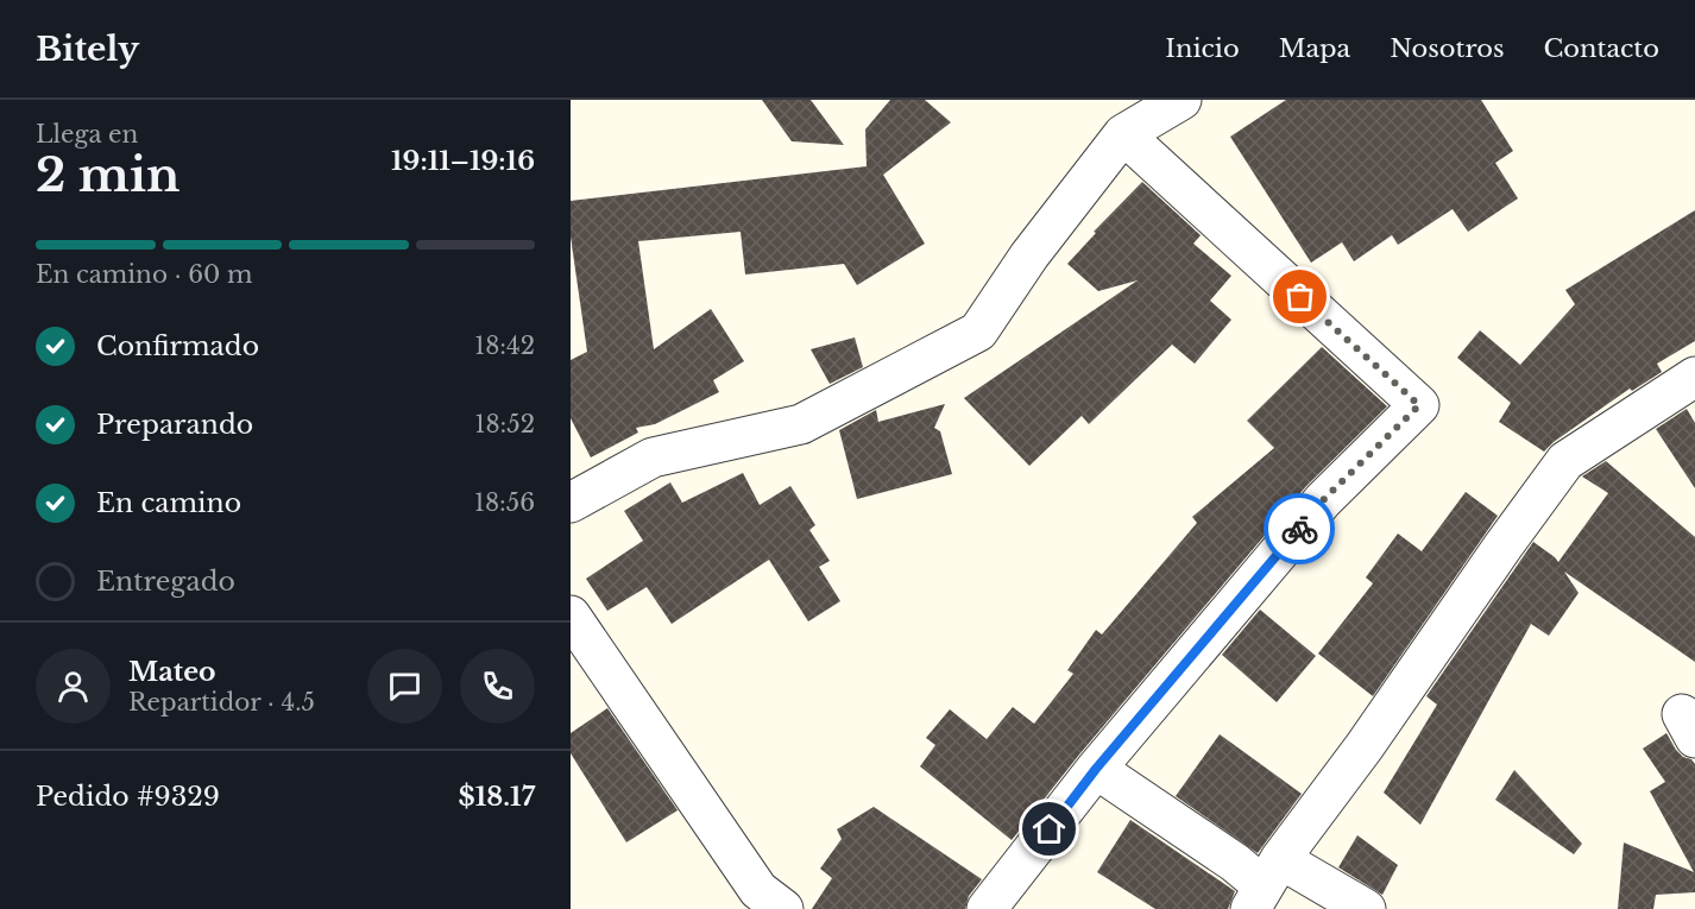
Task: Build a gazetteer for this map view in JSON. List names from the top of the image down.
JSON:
{
  "page": {
    "header": "Bitely",
    "nav": [
      "Inicio",
      "Mapa",
      "Nosotros",
      "Contacto"
    ],
    "heading": ["2 min", "Llega en", "19:11–19:16"],
    "panel": [
      "Mateo",
      "Repartidor · 4.5",
      "Pedido #9329",
      "$18.17"
    ],
    "bar": "En camino · 60 m",
    "list": [
      ["Confirmado", "18:42"],
      ["Preparando", "18:52"],
      ["En camino", "18:56"],
      "Entregado"
    ]
  }
}
